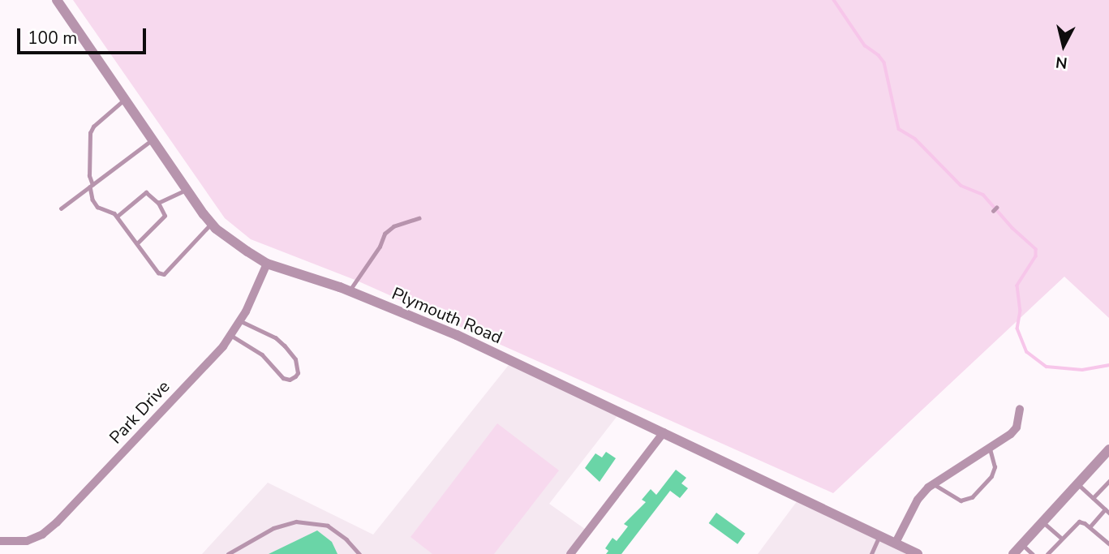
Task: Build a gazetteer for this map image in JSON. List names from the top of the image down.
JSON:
{
  "streets": {
    "street": ["Plymouth Road", "Park Drive"]
  },
  "crossings": [
    ["Plymouth Road", "Park Drive"]
  ],
  "scale_bar": "100 m",
  "north": "bottom"
}
